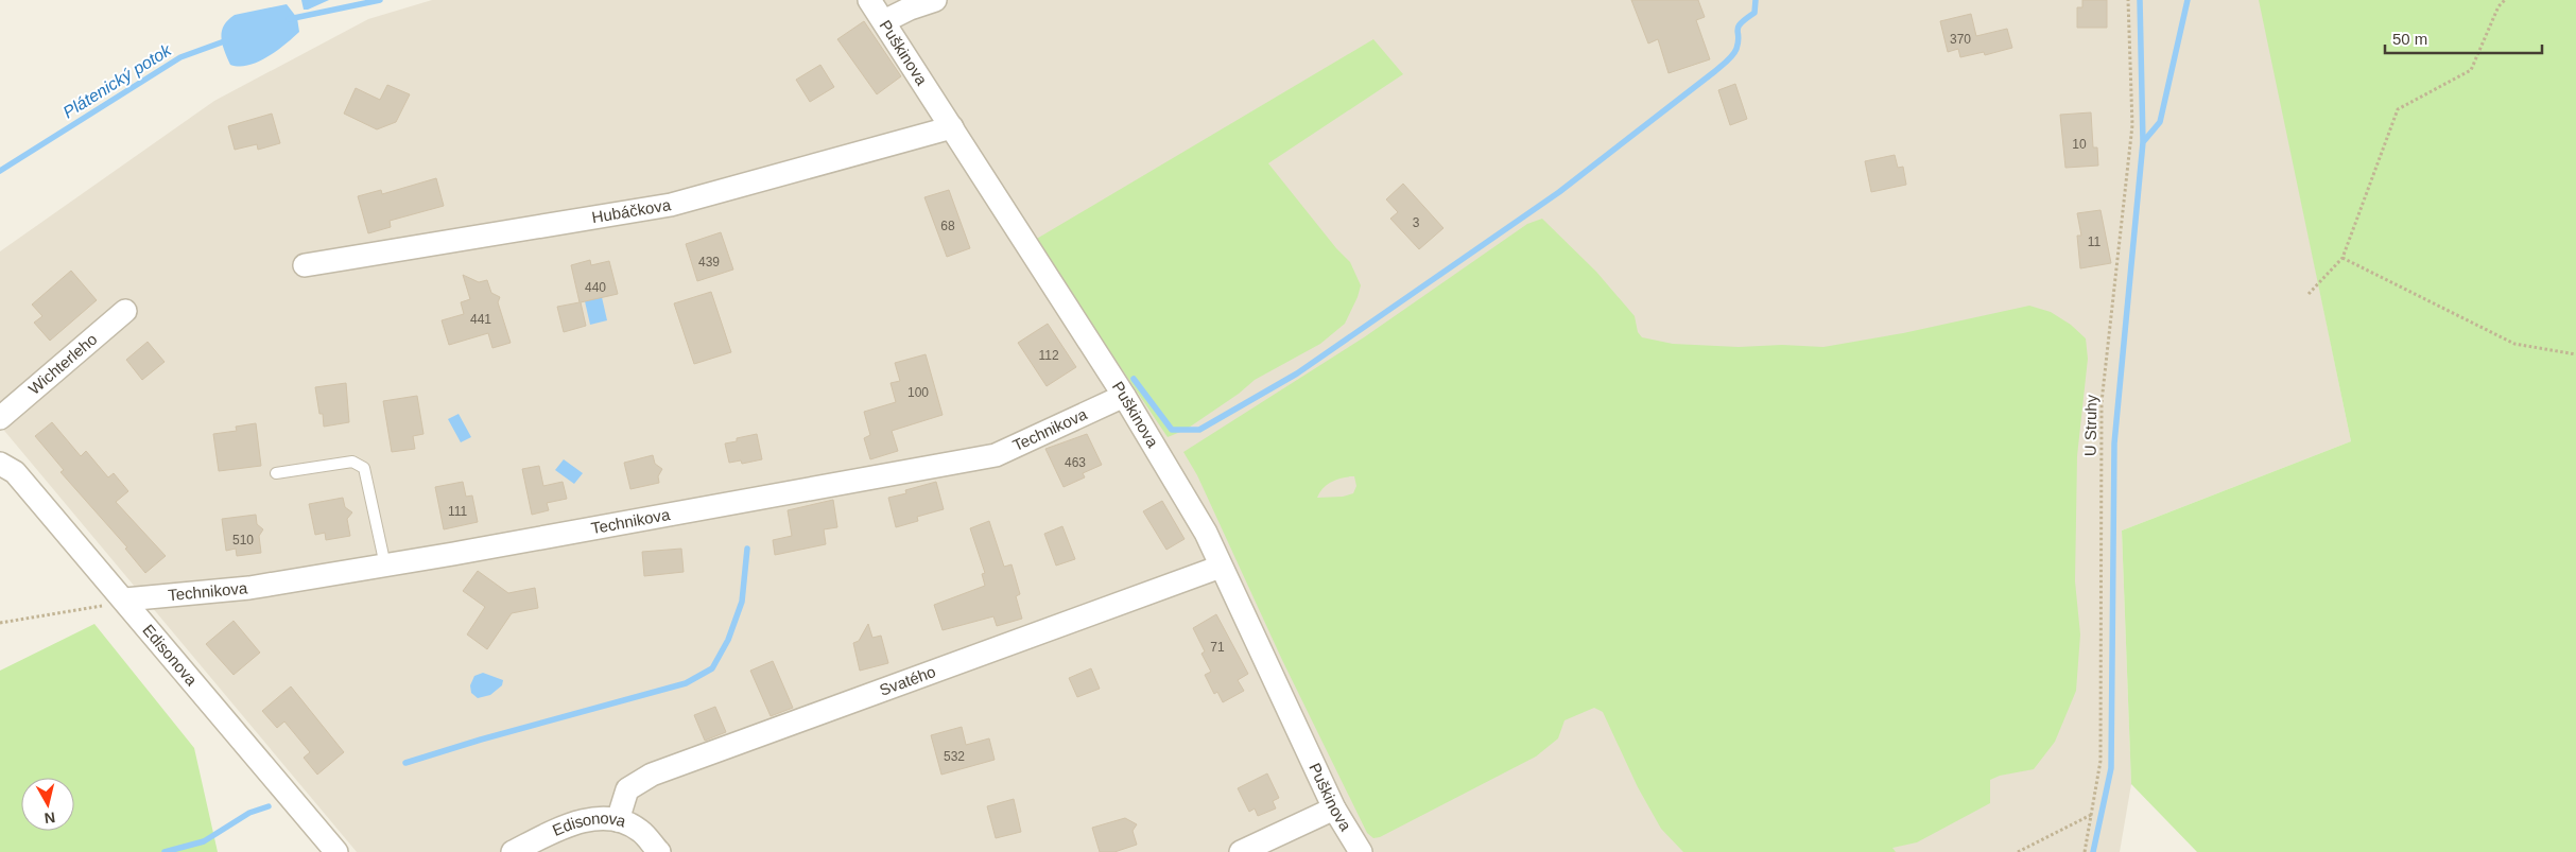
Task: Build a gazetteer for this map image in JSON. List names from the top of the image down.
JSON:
{
  "streets": {
    "street": [
      "Puškinova",
      "Hubáčkova",
      "Wichterleho",
      "Technikova",
      "Edisonova",
      "Svatého"
    ],
    "path": ["U Struhy"]
  },
  "crossings": [
    ["Puškinova", "Hubáčkova"],
    ["Puškinova", "Technikova"],
    ["Puškinova", "Svatého"],
    ["Technikova", "Edisonova"],
    ["Edisonova", "Svatého"]
  ],
  "water": ["Plátenický potok"],
  "house_numbers": [
    "370",
    "10",
    "3",
    "68",
    "11",
    "439",
    "440",
    "441",
    "112",
    "100",
    "463",
    "111",
    "510",
    "71",
    "532"
  ],
  "scale_bar": "50 m",
  "north": "bottom"
}
